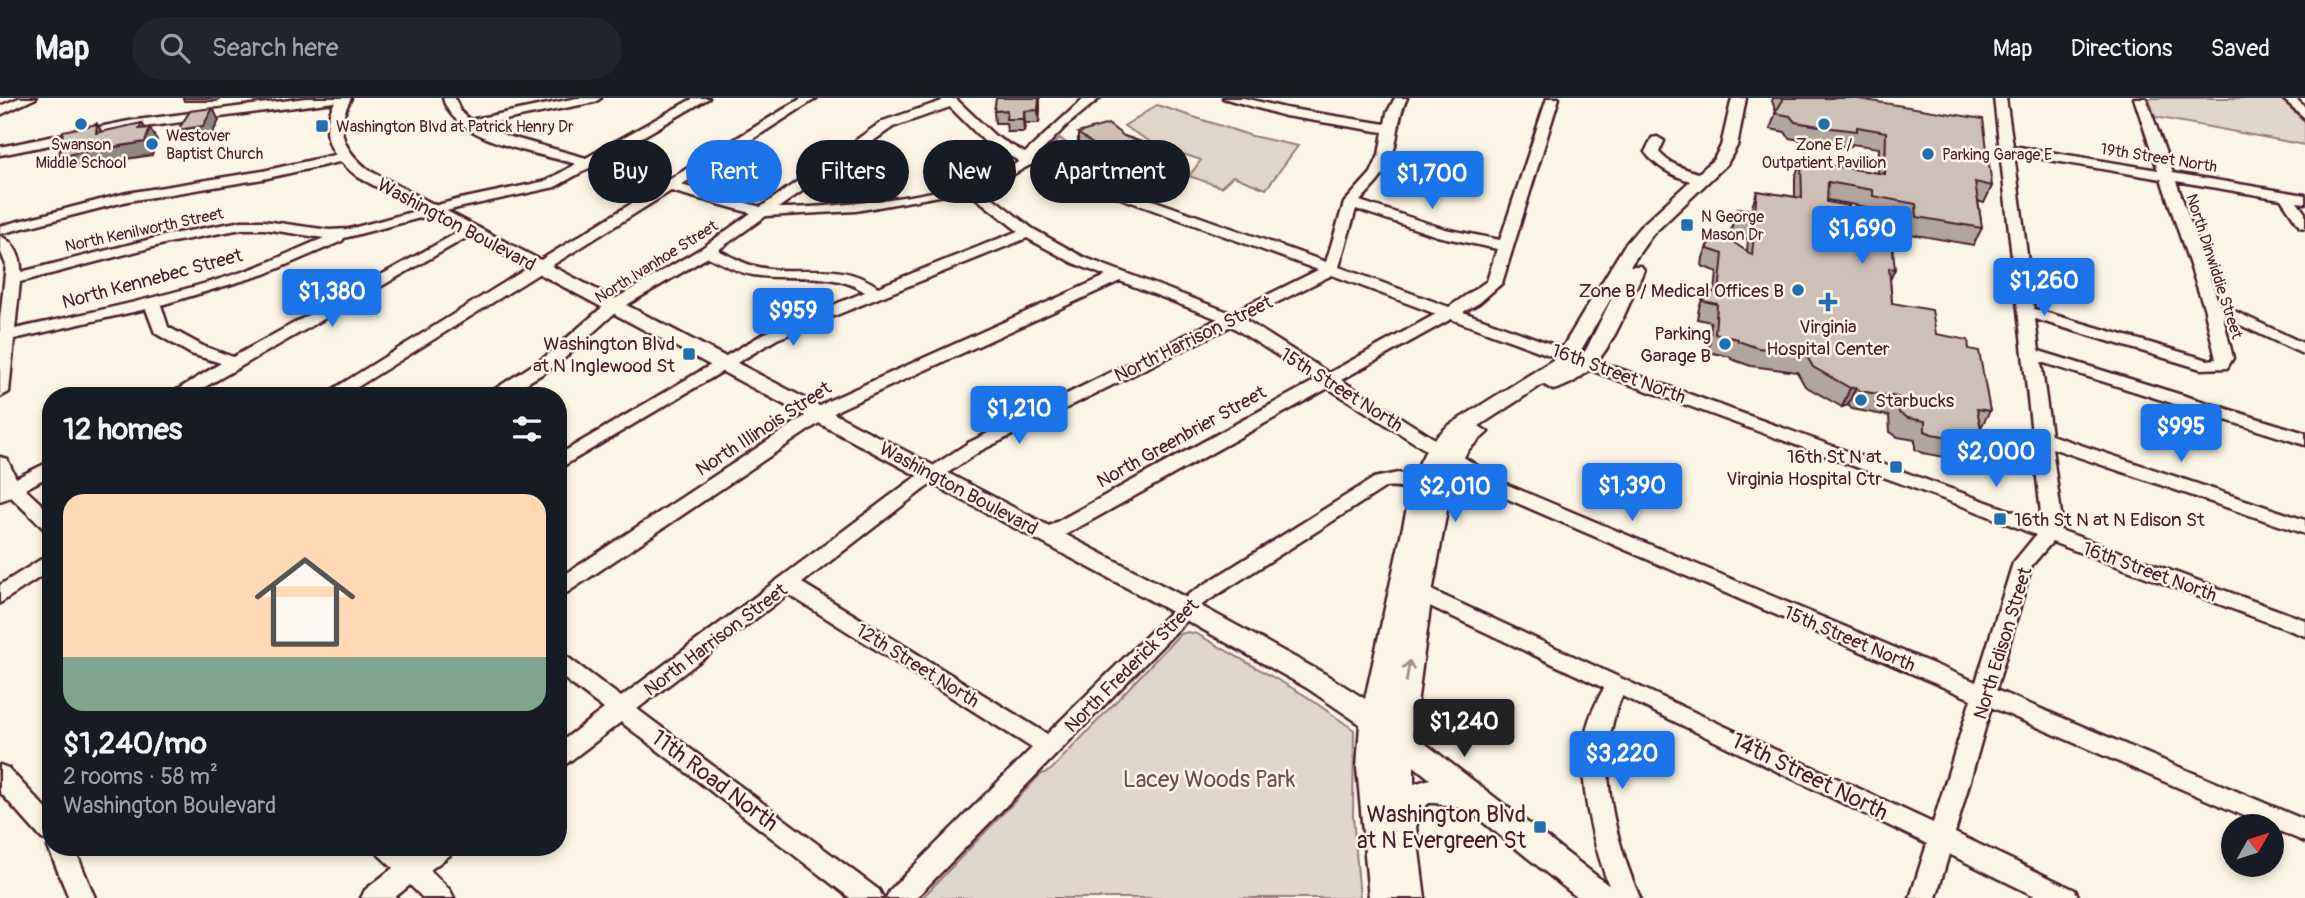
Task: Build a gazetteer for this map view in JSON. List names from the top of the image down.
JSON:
{
  "streets": {
    "main road": ["Washington Boulevard"],
    "street": [
      "19th Street North",
      "North Kenilworth Street",
      "North Ivanhoe Street",
      "North Dinwiddie Street",
      "North Kennebec Street",
      "North Harrison Street",
      "16th Street North",
      "15th Street North",
      "North Illinois Street",
      "North Greenbrier Street",
      "North Edison Street",
      "12th Street North",
      "North Frederick Street",
      "14th Street North",
      "11th Road North"
    ]
  },
  "crossings": [
    ["19th Street North", "North Dinwiddie Street"],
    ["Washington Boulevard", "North Kenilworth Street"],
    ["Washington Boulevard", "North Ivanhoe Street"],
    ["Washington Boulevard", "North Harrison Street"],
    ["Washington Boulevard", "North Illinois Street"],
    ["Washington Boulevard", "North Greenbrier Street"],
    ["Washington Boulevard", "North Frederick Street"],
    ["North Kenilworth Street", "North Kennebec Street"],
    ["North Ivanhoe Street", "16th Street North"],
    ["North Harrison Street", "16th Street North"],
    ["North Harrison Street", "15th Street North"],
    ["North Harrison Street", "12th Street North"],
    ["North Harrison Street", "11th Road North"],
    ["16th Street North", "North Greenbrier Street"],
    ["16th Street North", "North Edison Street"],
    ["15th Street North", "North Illinois Street"],
    ["15th Street North", "North Greenbrier Street"],
    ["15th Street North", "North Edison Street"],
    ["North Edison Street", "14th Street North"],
    ["12th Street North", "North Frederick Street"]
  ],
  "parks": ["Lacey Woods Park"],
  "places": {
    "other": [
      "Swanson Middle School",
      "Zone E / Outpatient Pavilion",
      "Westover Baptist Church",
      "Parking Garage E",
      "Zone B / Medical Offices B",
      "Parking Garage B",
      "Starbucks"
    ],
    "transit": [
      "Washington Blvd at Patrick Henry Dr",
      "N George Mason Dr",
      "Washington Blvd at N Inglewood St",
      "16th St N at Virginia Hospital Ctr",
      "16th St N at N Edison St",
      "Washington Blvd at N Evergreen St"
    ],
    "health": ["Virginia Hospital Center"]
  },
  "north": "top right",
  "page": {
    "header": "Map",
    "search": "Search here",
    "nav": ["Map", "Directions", "Saved"],
    "chip": [
      "Buy",
      "Rent",
      "Filters",
      "New",
      "Apartment"
    ],
    "price": [
      "$1,700",
      "$1,690",
      "$1,260",
      "$1,380",
      "$959",
      "$1,210",
      "$995",
      "$2,000",
      "$1,390",
      "$2,010",
      "$1,240",
      "$3,220"
    ],
    "heading": "12 homes",
    "list": [
      {
        "name": "$1,240/mo",
        "note": "2 rooms · 58 m² · Washington Boulevard"
      }
    ]
  }
}
